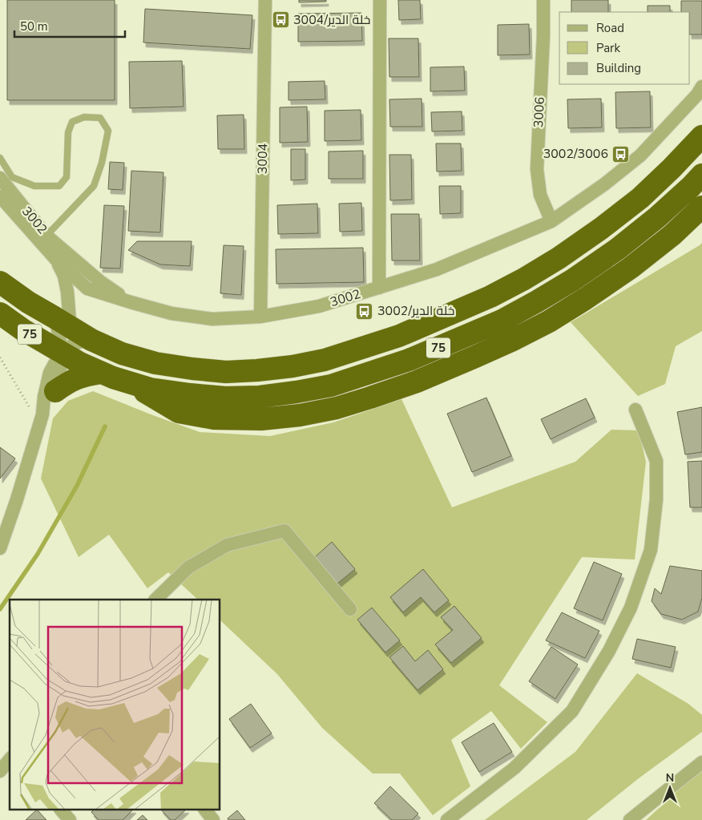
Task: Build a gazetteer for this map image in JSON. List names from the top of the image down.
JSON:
{
  "streets": {
    "highway": ["75"],
    "street": ["3006", "3004", "3002"]
  },
  "crossings": [
    ["3006", "3002"],
    ["3004", "3002"]
  ],
  "places": {
    "bus stop": ["خلة الدير/3004", "3002/3006", "خلة الدير/3002"]
  },
  "legend": ["Road", "Park", "Building"],
  "scale_bar": "50 m",
  "north": "top"
}
